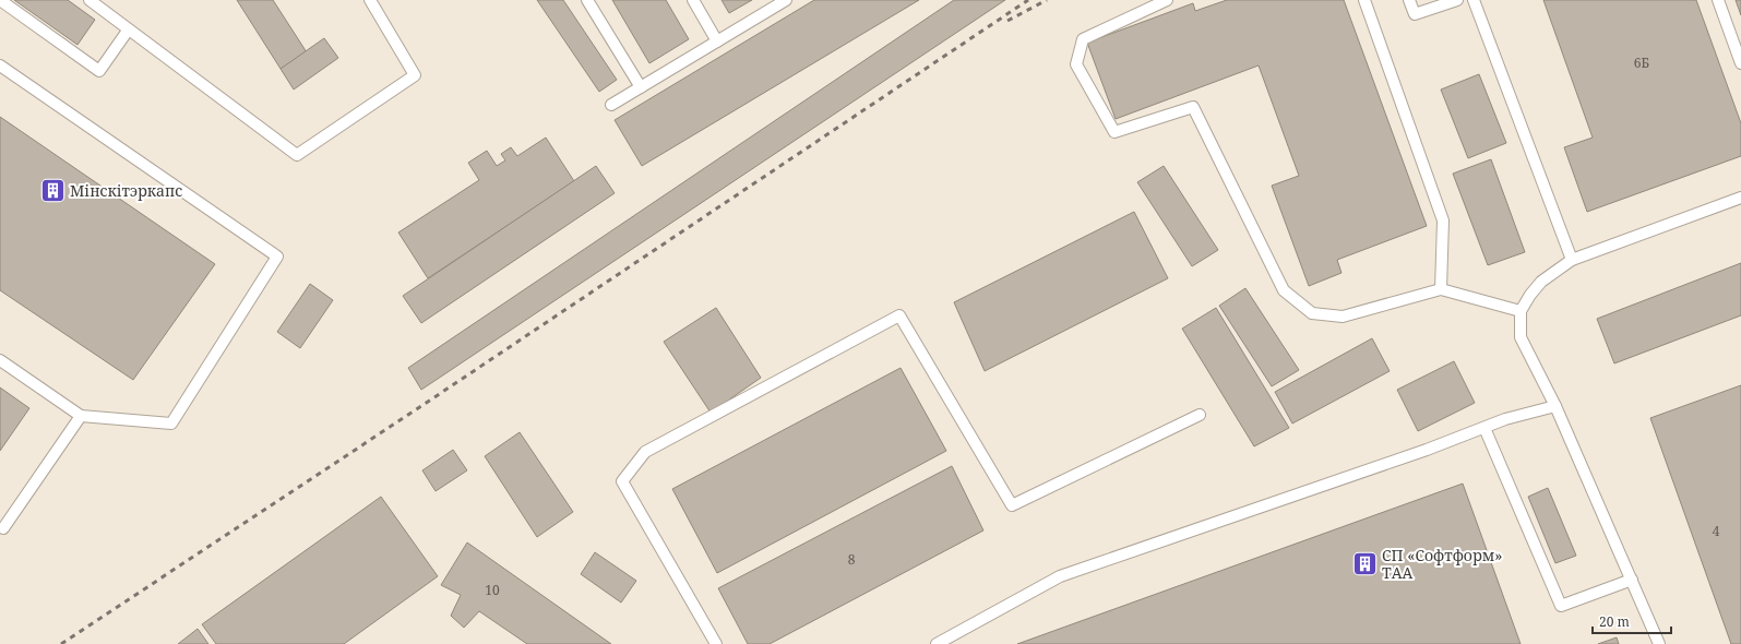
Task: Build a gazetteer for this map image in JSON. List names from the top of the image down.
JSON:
{
  "places": {
    "building": ["Мінскітэркапс", "СП «Софтформ» ТАА"]
  },
  "house_numbers": [
    "6Б",
    "4",
    "8",
    "10"
  ],
  "scale_bar": "20 m"
}
